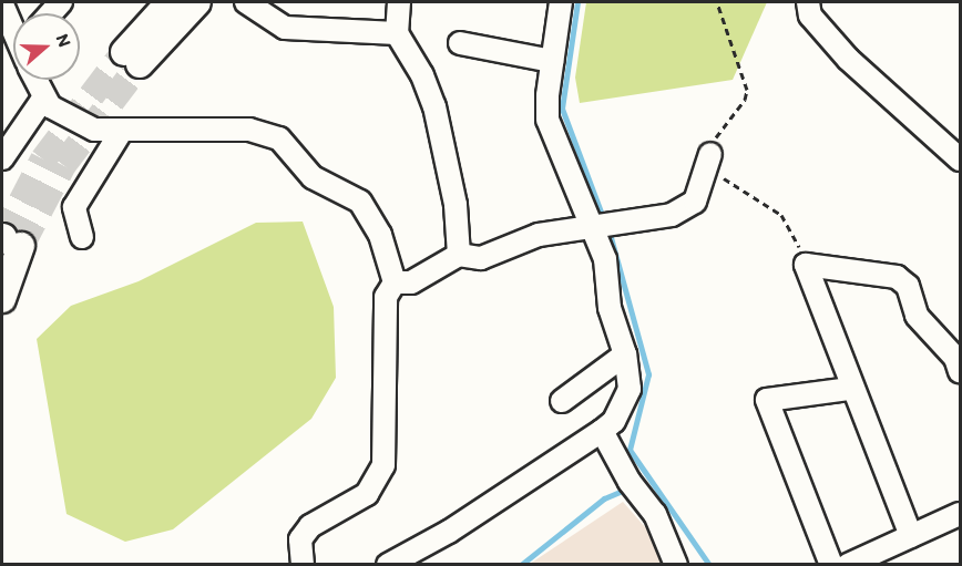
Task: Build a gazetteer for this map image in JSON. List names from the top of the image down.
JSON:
{
  "north": "right"
}
